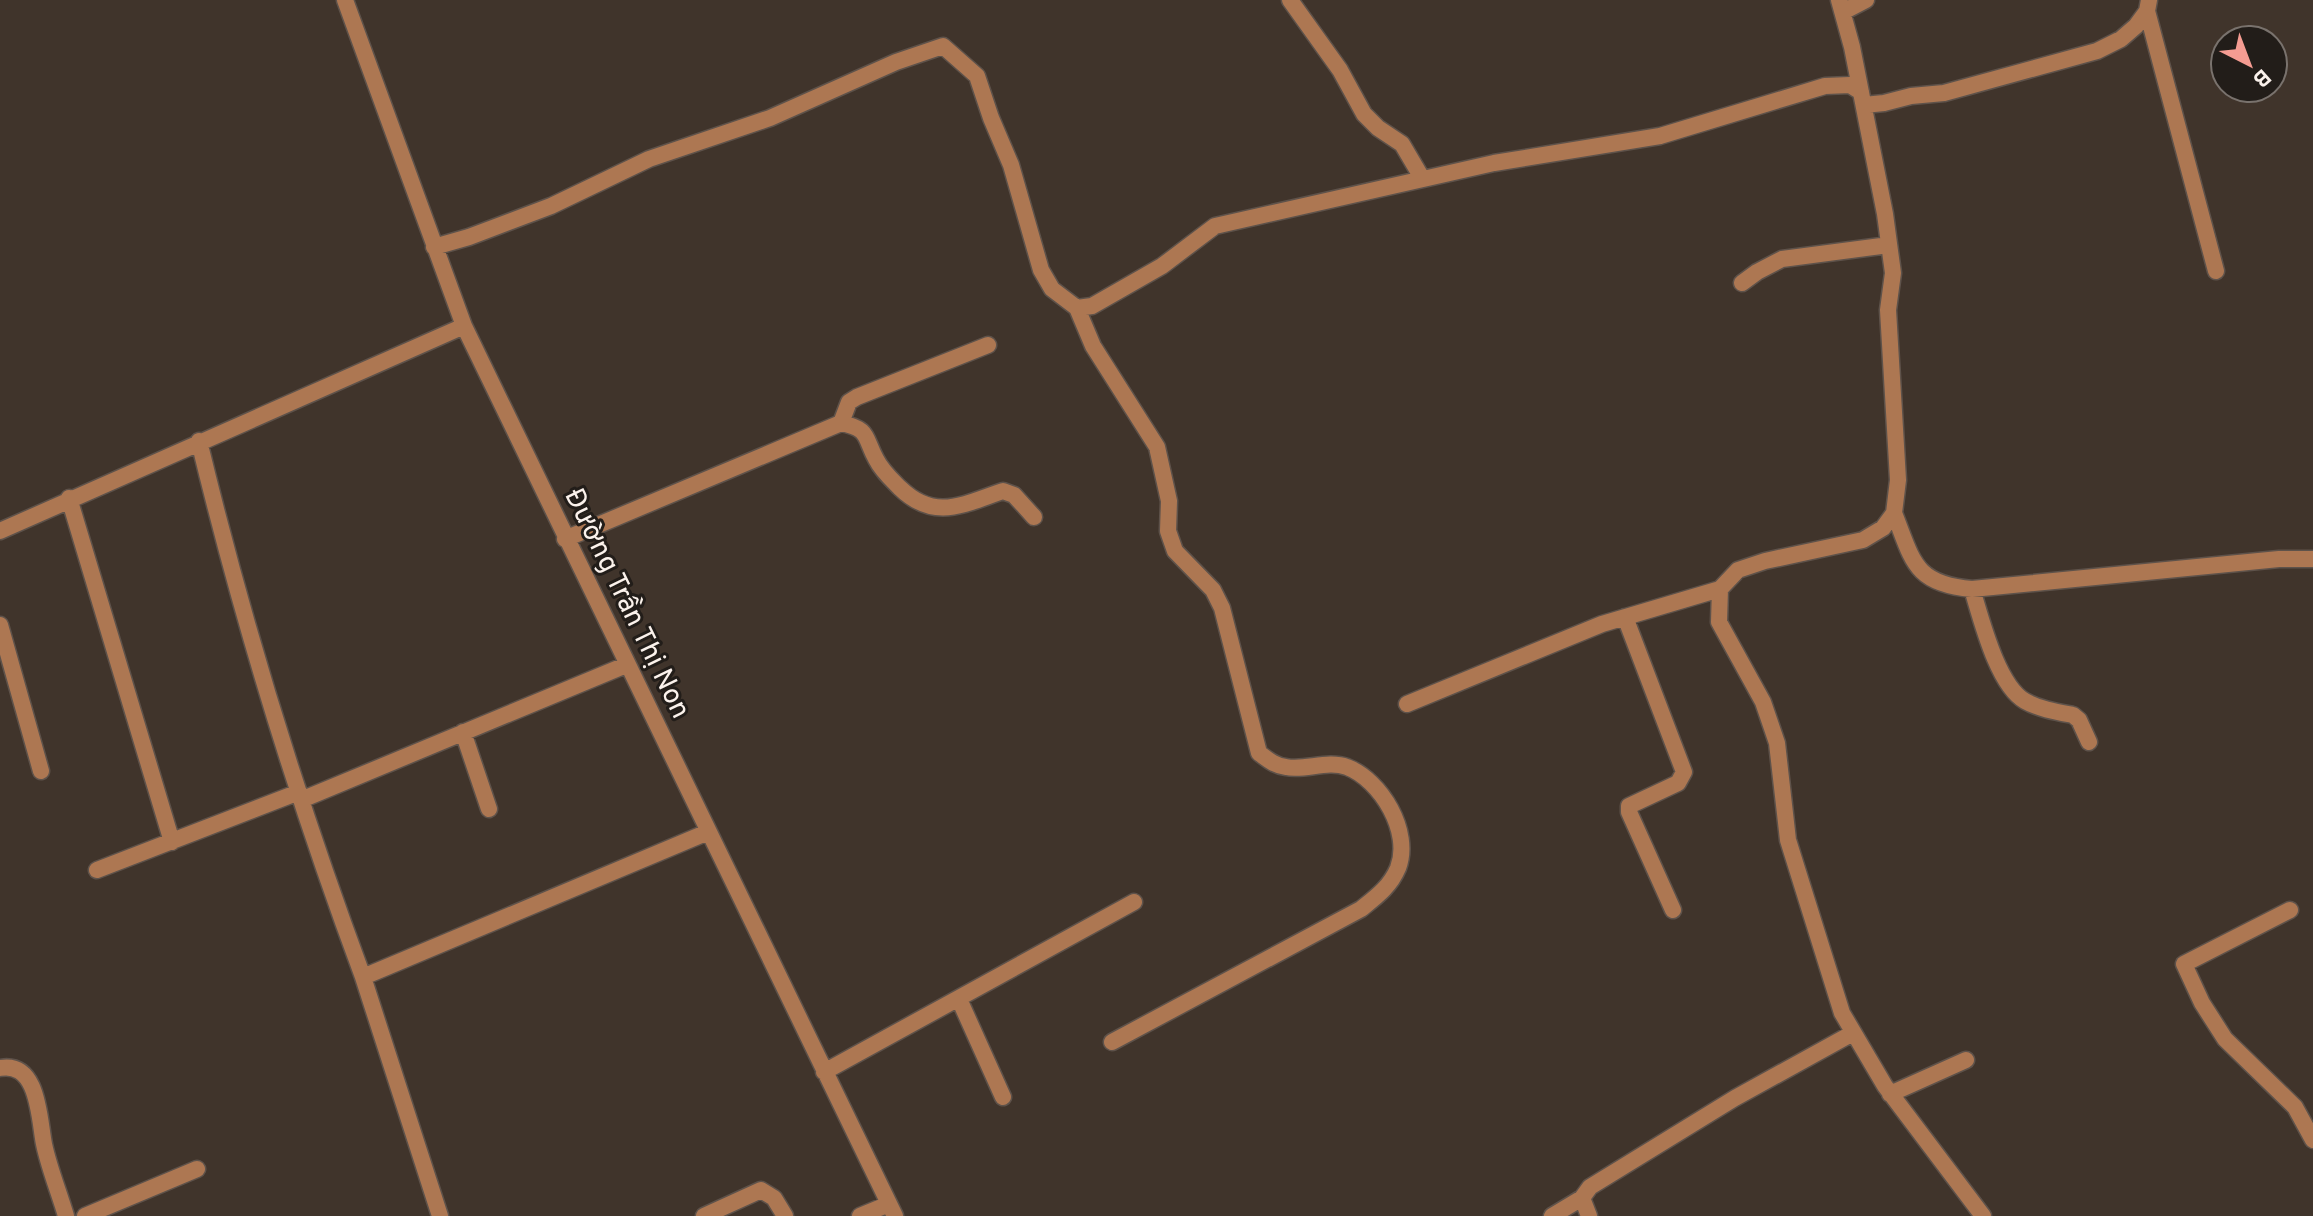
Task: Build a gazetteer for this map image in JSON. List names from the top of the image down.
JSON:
{
  "streets": {
    "street": ["Đường Trần Thị Non"]
  },
  "north": "bottom right"
}
